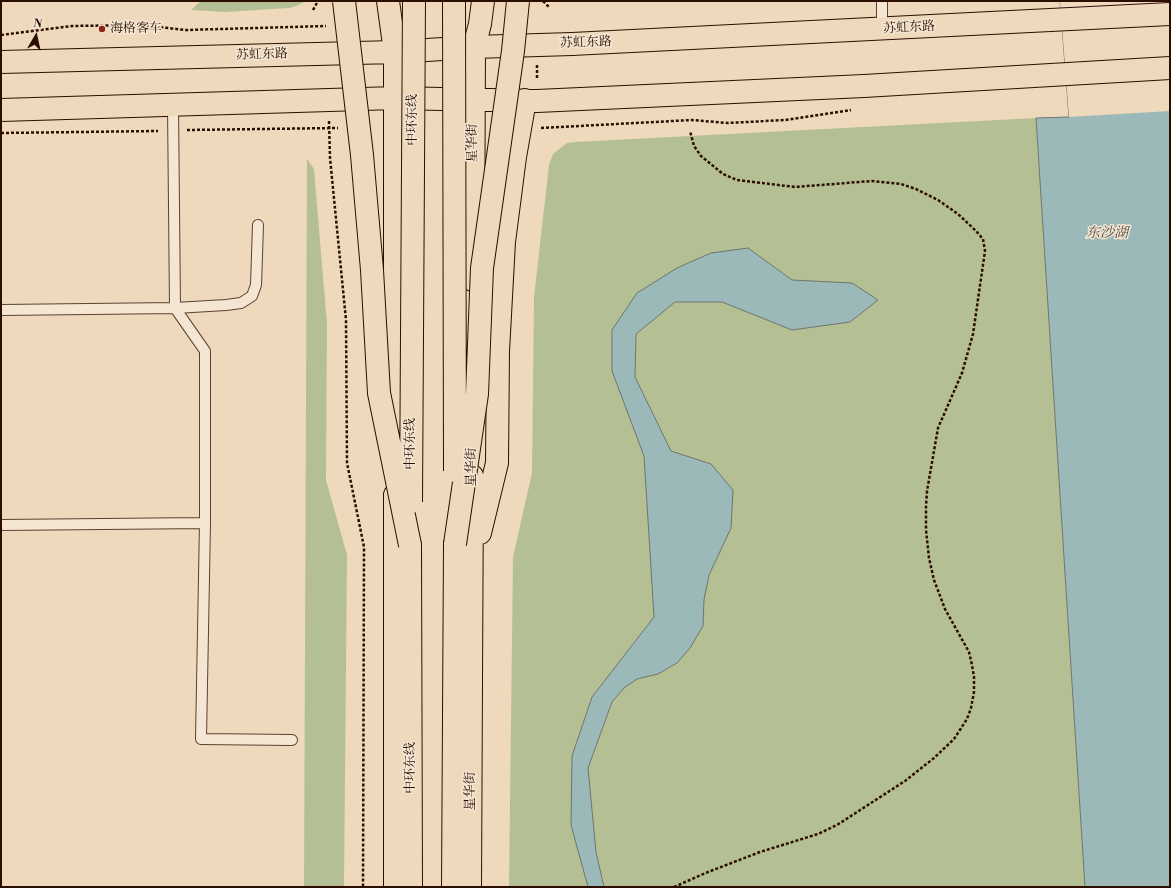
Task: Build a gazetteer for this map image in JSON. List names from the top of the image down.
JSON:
{
  "streets": {
    "main road": ["苏虹东路", "中环东线", "星华街"]
  },
  "crossings": [
    ["苏虹东路", "星华街"]
  ],
  "water": ["东沙湖"],
  "places": ["海格客车"],
  "north": "top"
}
